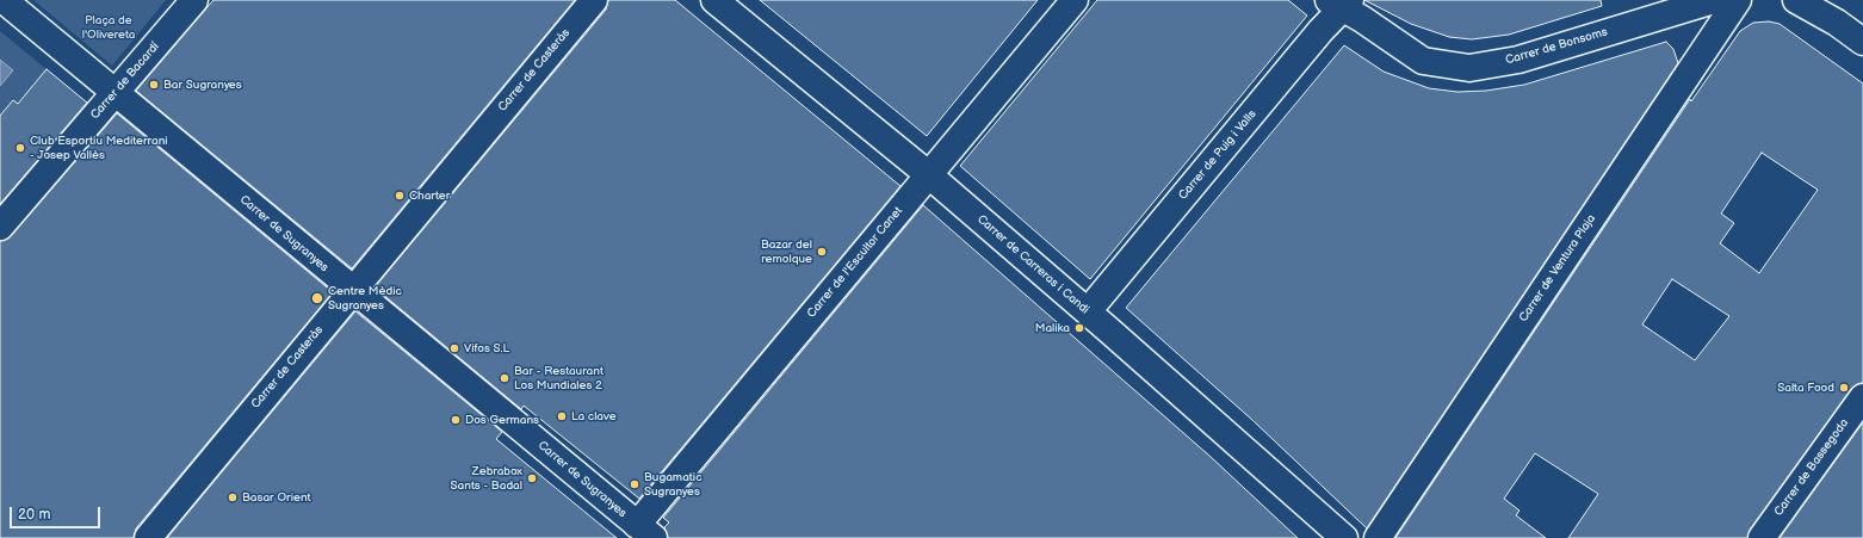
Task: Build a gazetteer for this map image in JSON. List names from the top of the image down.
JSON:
{
  "streets": {
    "street": [
      "Carrer de Bonsoms",
      "Carrer de Casteràs",
      "Carrer de Bacardí",
      "Carrer de Puig i Valls",
      "Carrer de Sugranyes",
      "Carrer de l'Escultor Canet",
      "Carrer de Carreras i Candi",
      "Carrer de Ventura Plaja",
      "Carrer de Bassegoda"
    ]
  },
  "crossings": [
    ["Carrer de Bonsoms", "Carrer de Puig i Valls"],
    ["Carrer de Casteràs", "Carrer de Sugranyes"],
    ["Carrer de Bacardí", "Carrer de Sugranyes"],
    ["Carrer de Puig i Valls", "Carrer de Carreras i Candi"],
    ["Carrer de Sugranyes", "Carrer de l'Escultor Canet"],
    ["Carrer de l'Escultor Canet", "Carrer de Carreras i Candi"]
  ],
  "parks": ["Plaça de l'Olivereta"],
  "places": [
    "Bar Sugranyes",
    "Club Esportiu Mediterrani - Josep Vallès",
    "Charter",
    "Bazar del remolque",
    "Centre Mèdic Sugranyes",
    "Malika",
    "Vifos S.L",
    "Bar - Restaurant Los Mundiales 2",
    "Salta Food",
    "La clave",
    "Dos Germans",
    "Zebrabox Sants - Badal",
    "Bugamatic Sugranyes",
    "Basar Orient"
  ],
  "scale_bar": "20 m"
}
